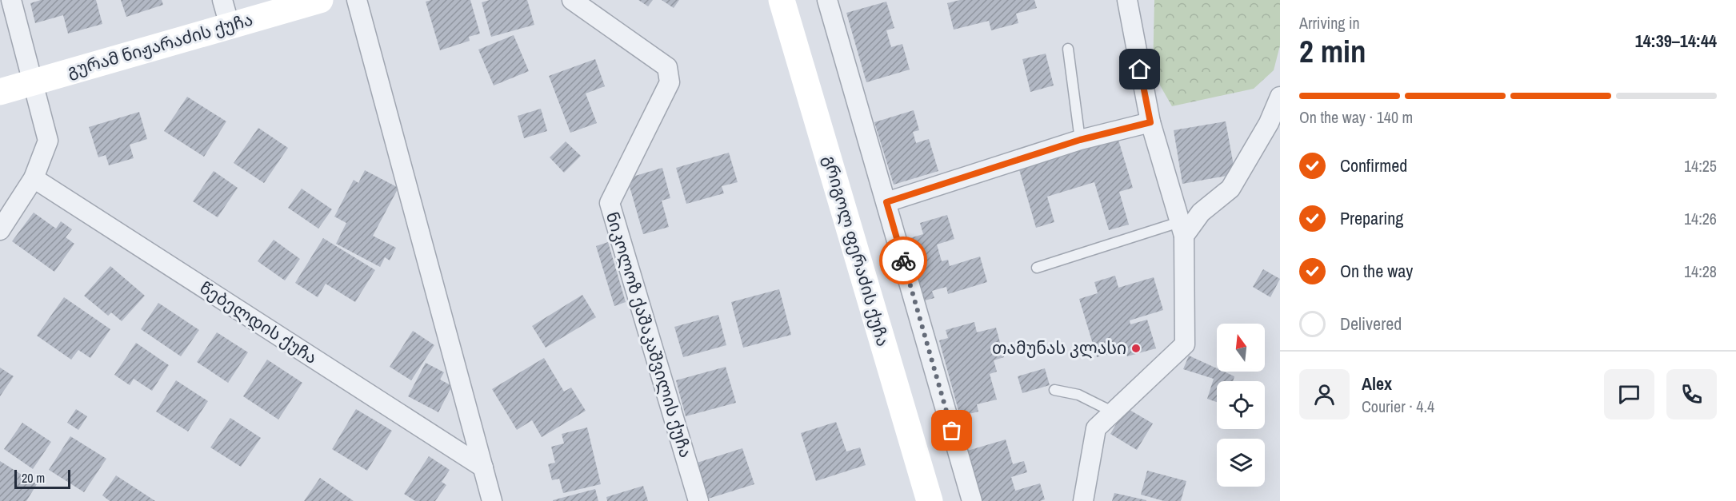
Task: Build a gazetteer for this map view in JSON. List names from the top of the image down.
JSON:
{
  "streets": {
    "street": [
      "გურამ ნიჟარაძის ქუჩა",
      "გრიგოლ ფერაძის ქუჩა",
      "წებელდის ქუჩა",
      "ნიკოლოზ ქაშაკაშვილის ქუჩა"
    ]
  },
  "places": ["თამუნას კლასი"],
  "scale_bar": "20 m",
  "north": "top",
  "page": {
    "heading": ["2 min", "Arriving in", "14:39–14:44"],
    "panel": ["Alex", "Courier · 4.4"],
    "bar": "On the way · 140 m",
    "list": [
      ["Confirmed", "14:25"],
      ["Preparing", "14:26"],
      ["On the way", "14:28"],
      "Delivered"
    ],
    "scale": "20 m"
  }
}
